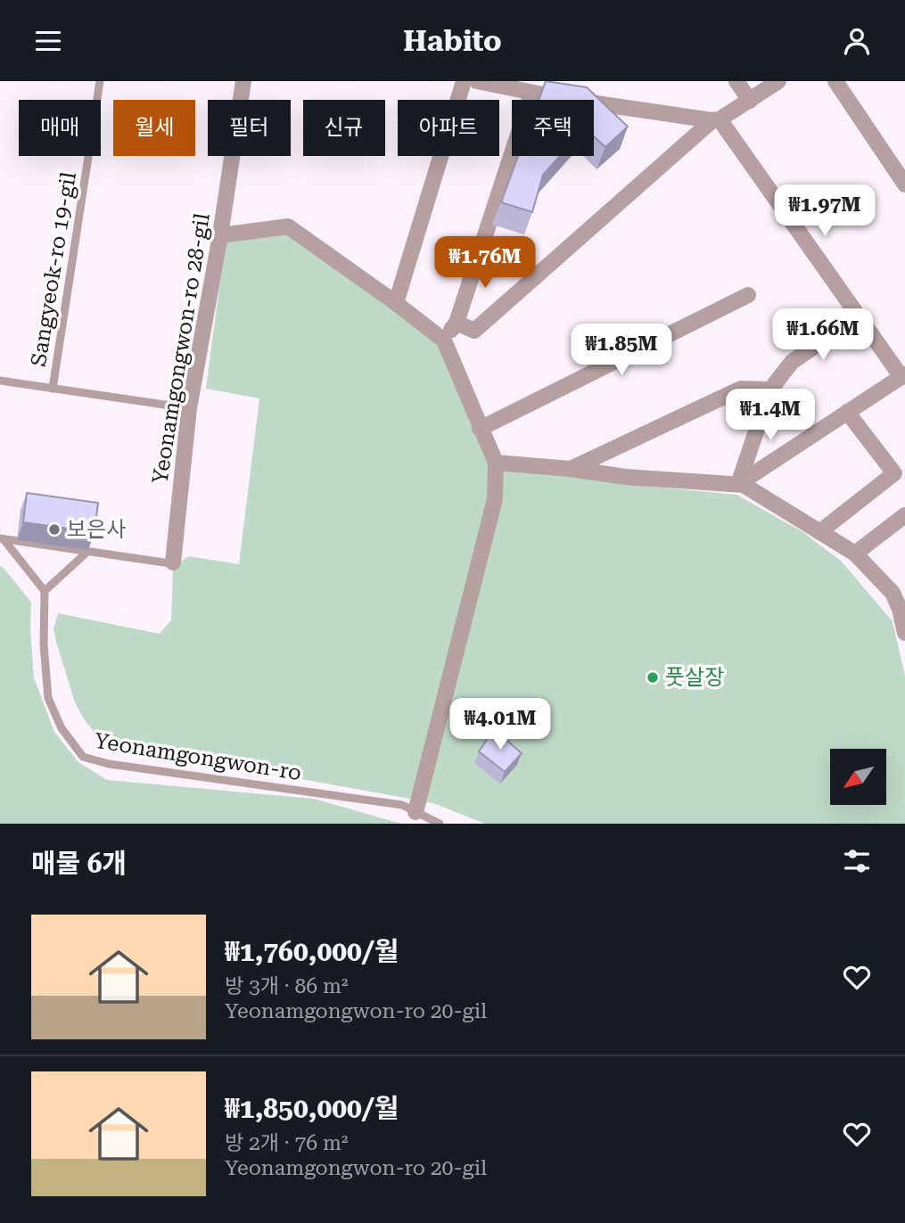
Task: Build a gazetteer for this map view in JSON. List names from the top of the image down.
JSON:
{
  "streets": {
    "street": ["Yeonamgongwon-ro 28-gil"],
    "lane": ["Sangyeok-ro 19-gil", "Yeonamgongwon-ro"]
  },
  "places": ["보은사", "풋살장"],
  "north": "bottom left",
  "page": {
    "header": "Habito",
    "chip": [
      "매매",
      "월세",
      "필터",
      "신규",
      "아파트",
      "주택"
    ],
    "price": [
      "₩1.97M",
      "₩1.76M",
      "₩1.66M",
      "₩1.85M",
      "₩1.4M",
      "₩4.01M"
    ],
    "heading": "매물 6개",
    "list": [
      {
        "name": "₩1,760,000/월",
        "note": "방 3개 · 86 m² · Yeonamgongwon-ro 20-gil"
      },
      {
        "name": "₩1,850,000/월",
        "note": "방 2개 · 76 m² · Yeonamgongwon-ro 20-gil"
      }
    ]
  }
}
